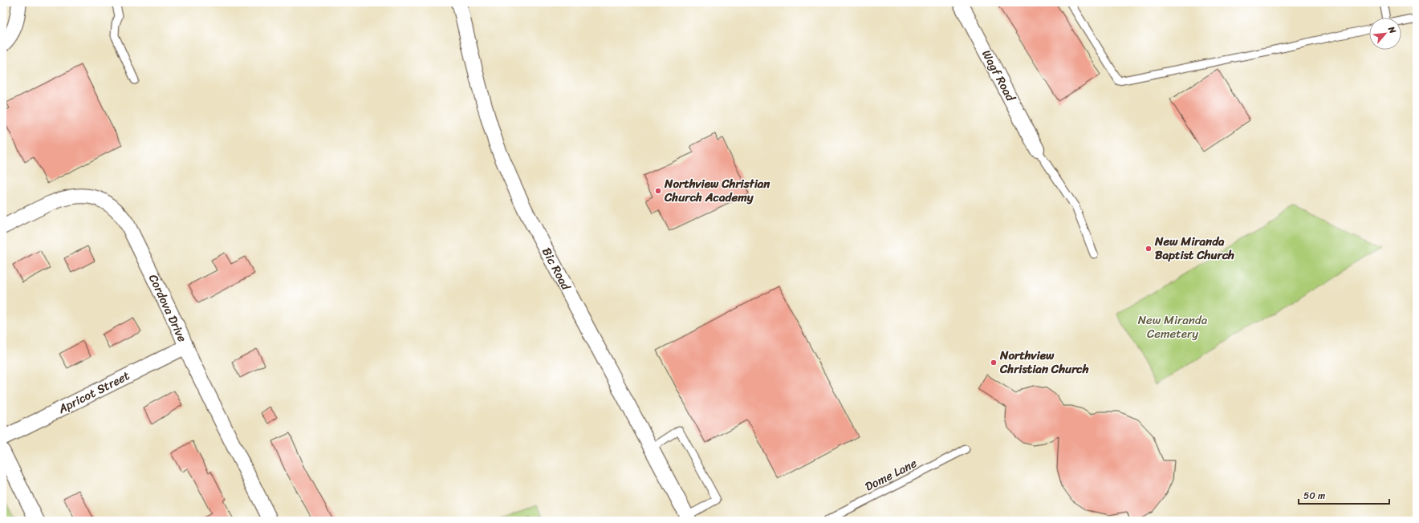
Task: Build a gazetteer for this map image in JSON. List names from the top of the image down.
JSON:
{
  "streets": {
    "street": [
      "Wagf Road",
      "Bic Road",
      "Cordova Drive",
      "Apricot Street"
    ],
    "lane": ["Dome Lane"]
  },
  "crossings": [
    ["Cordova Drive", "Apricot Street"]
  ],
  "parks": ["New Miranda Cemetery"],
  "places": ["Northview Christian Church Academy", "New Miranda Baptist Church", "Northview Christian Church"],
  "scale_bar": "50 m",
  "north": "top right"
}
